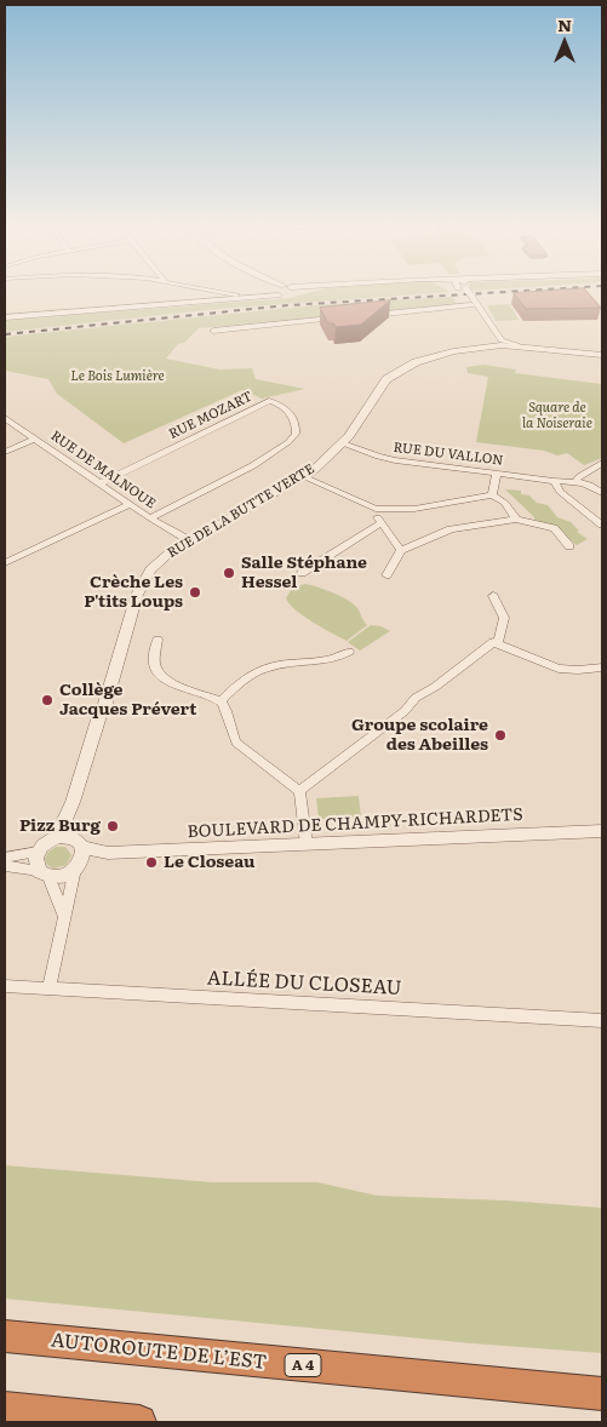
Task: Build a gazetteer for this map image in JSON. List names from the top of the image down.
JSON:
{
  "streets": {
    "highway": ["AUTOROUTE DE L’EST", "A 4"],
    "street": [
      "RUE MOZART",
      "RUE DU VALLON",
      "RUE DE MALNOUE",
      "RUE DE LA BUTTE VERTE",
      "BOULEVARD DE CHAMPY-RICHARDETS",
      "ALLÉE DU CLOSEAU"
    ]
  },
  "crossings": [
    ["RUE MOZART", "RUE DE MALNOUE"],
    ["RUE DU VALLON", "RUE DE LA BUTTE VERTE"],
    ["RUE DE MALNOUE", "RUE DE LA BUTTE VERTE"],
    ["RUE DE LA BUTTE VERTE", "BOULEVARD DE CHAMPY-RICHARDETS"]
  ],
  "parks": ["Le Bois Lumière", "Square de la Noiseraie"],
  "places": [
    "Salle Stéphane Hessel",
    "Crèche Les P'tits Loups",
    "Collège Jacques Prévert",
    "Groupe scolaire des Abeilles",
    "Pizz Burg",
    "Le Closeau"
  ],
  "north": "top"
}
